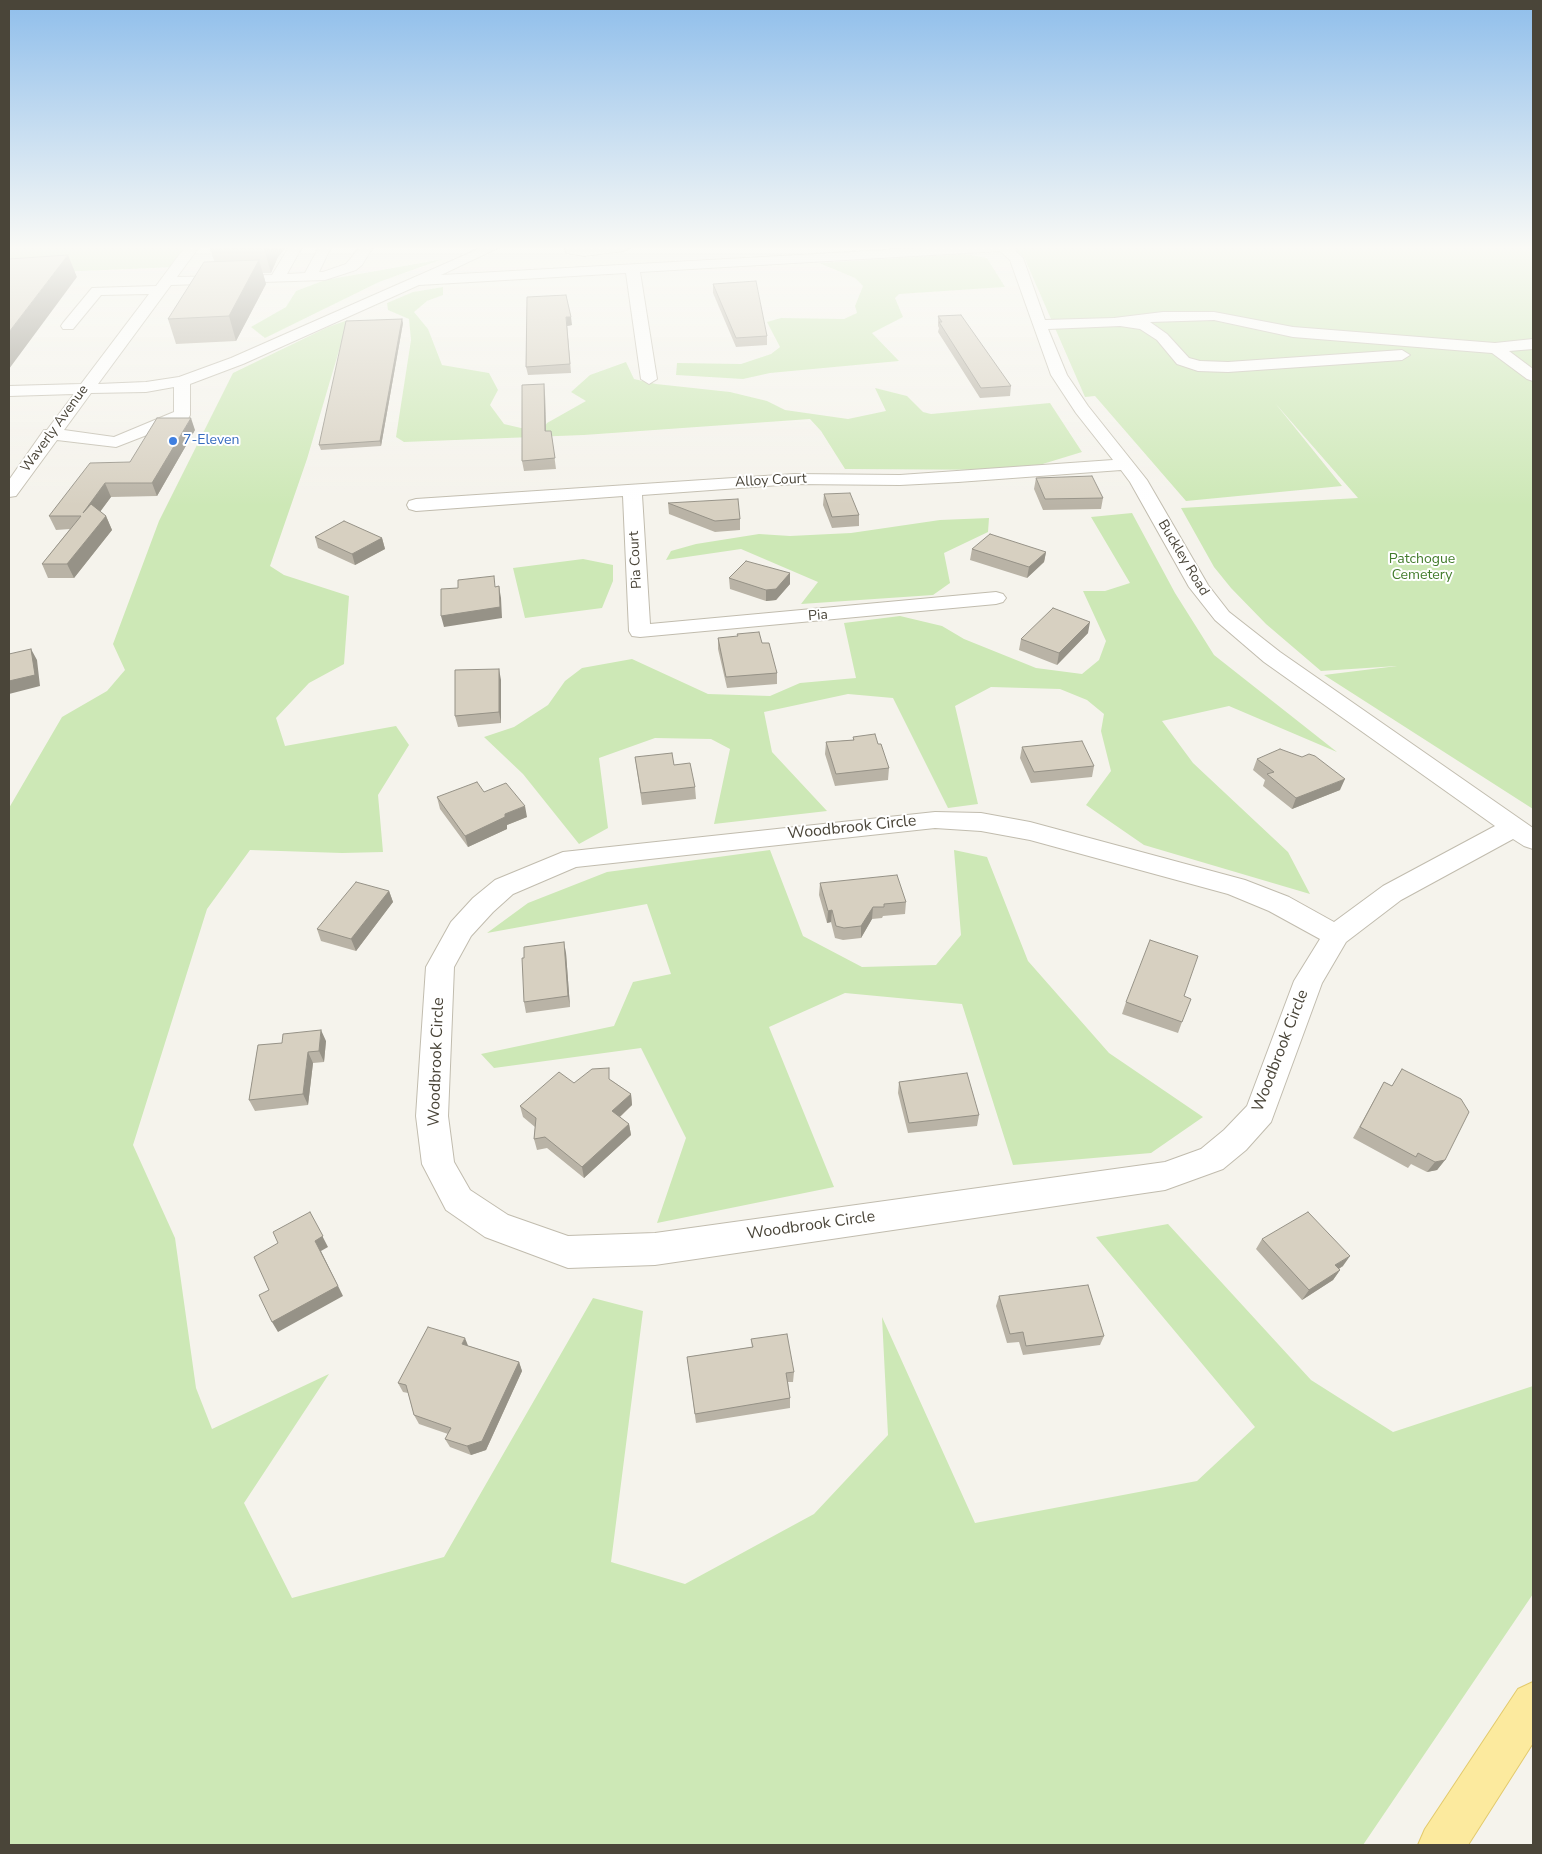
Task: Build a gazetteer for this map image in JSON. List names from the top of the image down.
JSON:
{
  "streets": {
    "street": [
      "Waverly Avenue",
      "Alloy Court",
      "Buckley Road",
      "Pia Court",
      "Pia",
      "Woodbrook Circle"
    ]
  },
  "crossings": [
    ["Alloy Court", "Buckley Road"],
    ["Alloy Court", "Pia Court"],
    ["Buckley Road", "Woodbrook Circle"],
    ["Pia Court", "Pia"]
  ],
  "parks": ["Patchogue Cemetery"],
  "places": ["7-Eleven"]
}
